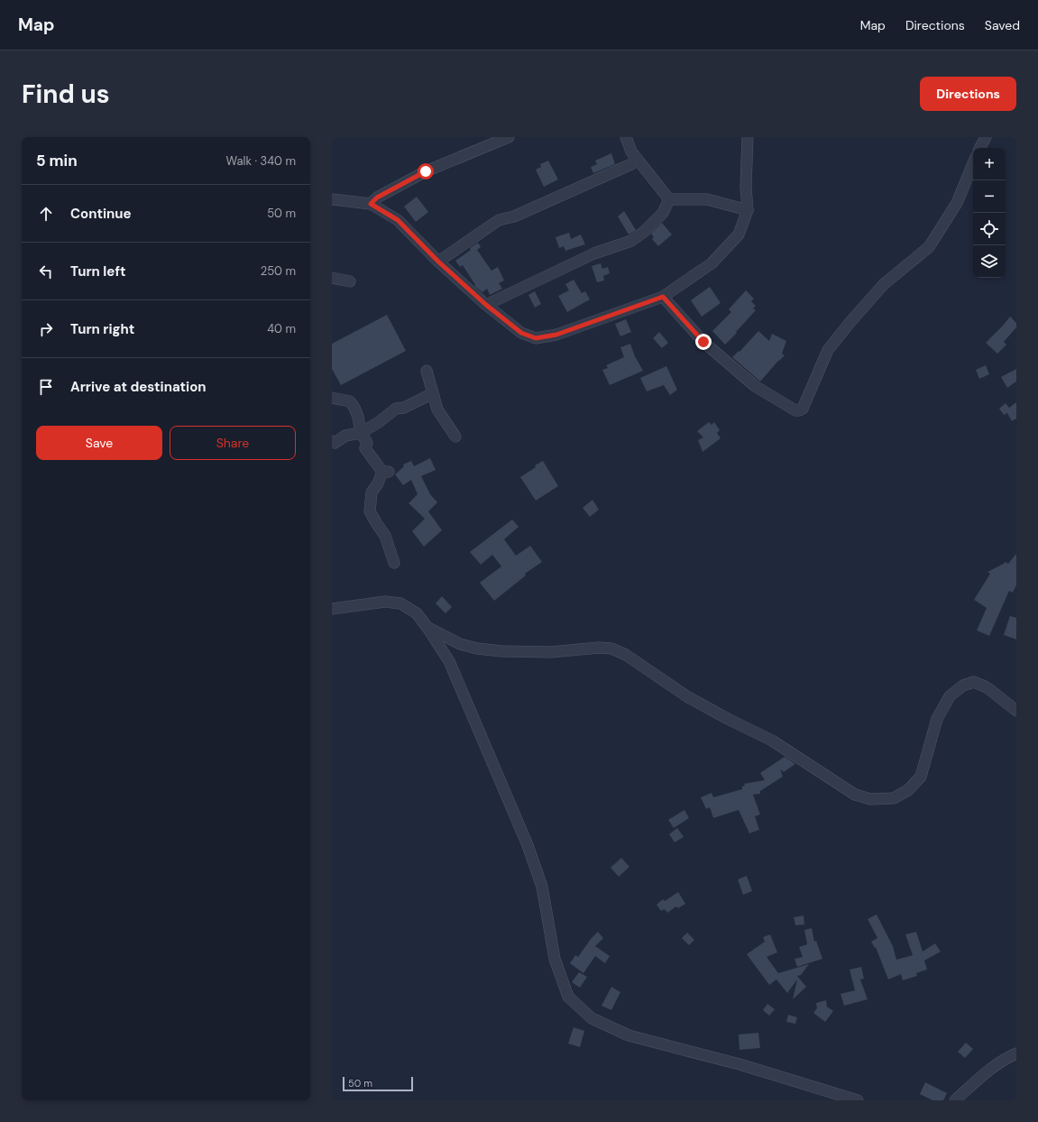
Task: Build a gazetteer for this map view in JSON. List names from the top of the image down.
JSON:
{
  "scale_bar": "50 m",
  "page": {
    "header": "Map",
    "nav": ["Map", "Directions", "Saved"],
    "buttons": [
      "Directions",
      ["Save", "Share"]
    ],
    "title": "Find us",
    "heading": ["5 min", "Walk · 340 m"],
    "map_buttons": ["+", "−"],
    "list": [
      ["Continue", "50 m"],
      ["Turn left", "250 m"],
      ["Turn right", "40 m"],
      "Arrive at destination"
    ],
    "scale": "50 m"
  }
}
